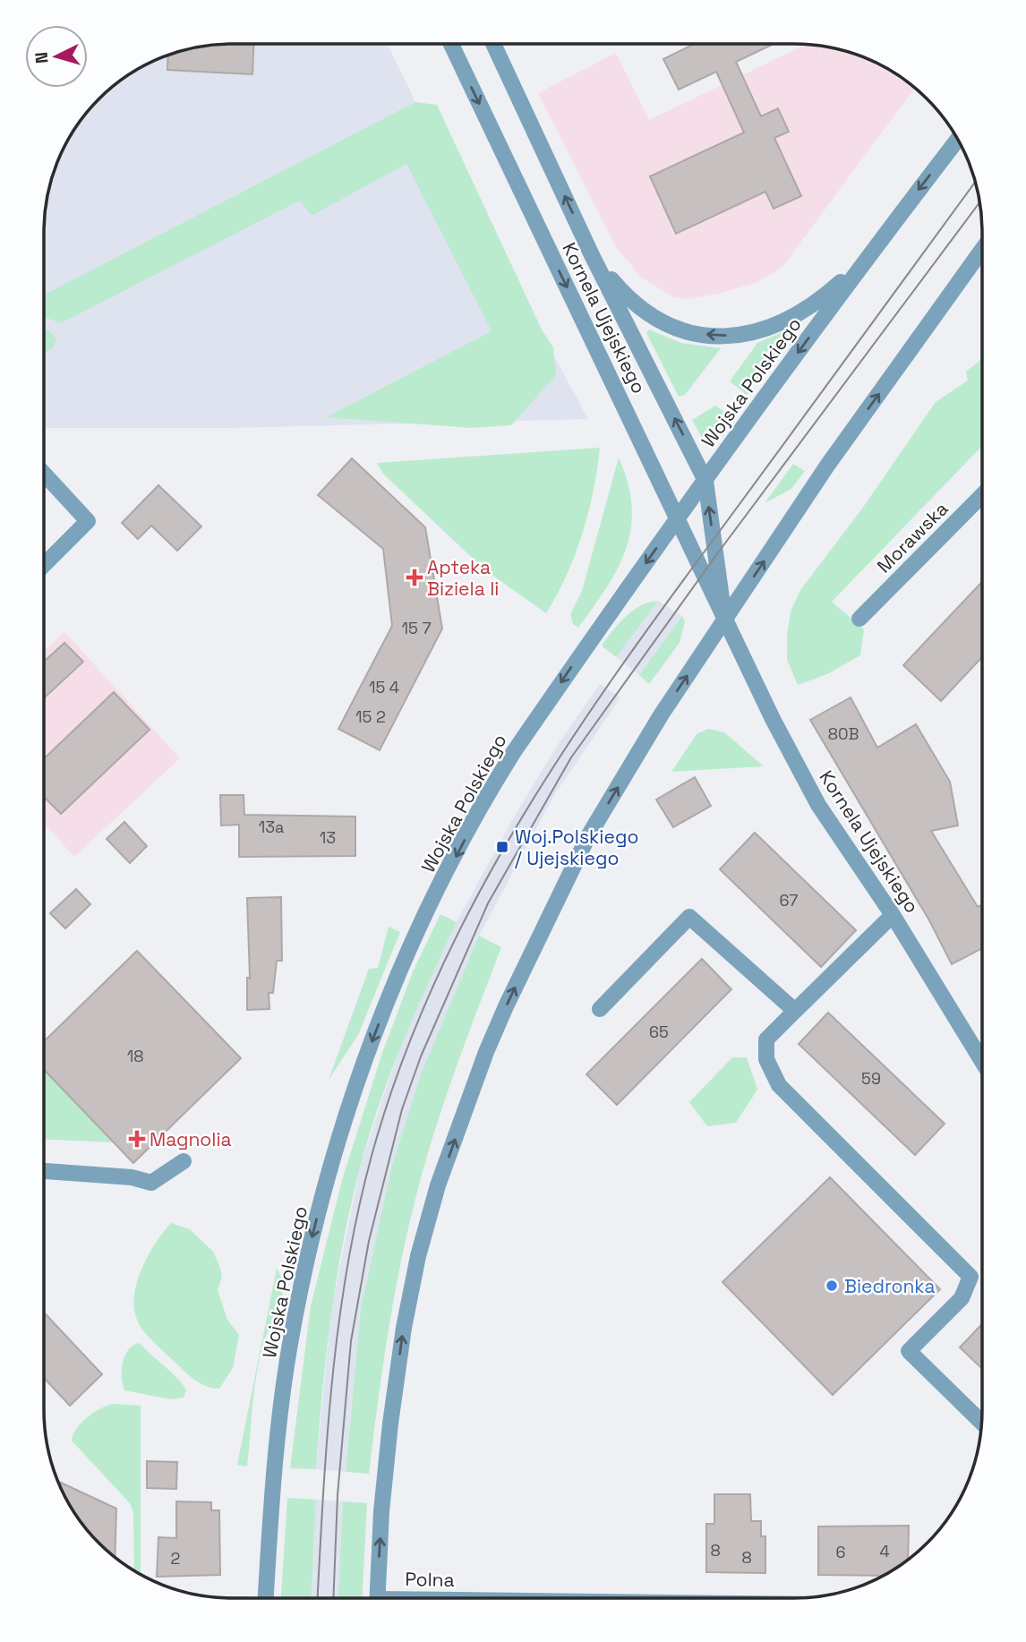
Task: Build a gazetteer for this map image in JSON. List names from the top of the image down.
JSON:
{
  "streets": {
    "street": ["Kornela Ujejskiego", "Wojska Polskiego", "Morawska"]
  },
  "crossings": [
    ["Kornela Ujejskiego", "Wojska Polskiego"]
  ],
  "places": {
    "health": ["Apteka Biziela Ii", "Magnolia"],
    "transit": ["Woj.Polskiego / Ujejskiego"],
    "other": ["Biedronka"]
  },
  "house_numbers": [
    "15 7",
    "15 4",
    "15 2",
    "80B",
    "13a",
    "13",
    "67",
    "65",
    "18",
    "59",
    "8",
    "4",
    "6",
    "8",
    "2"
  ],
  "north": "left"
}
